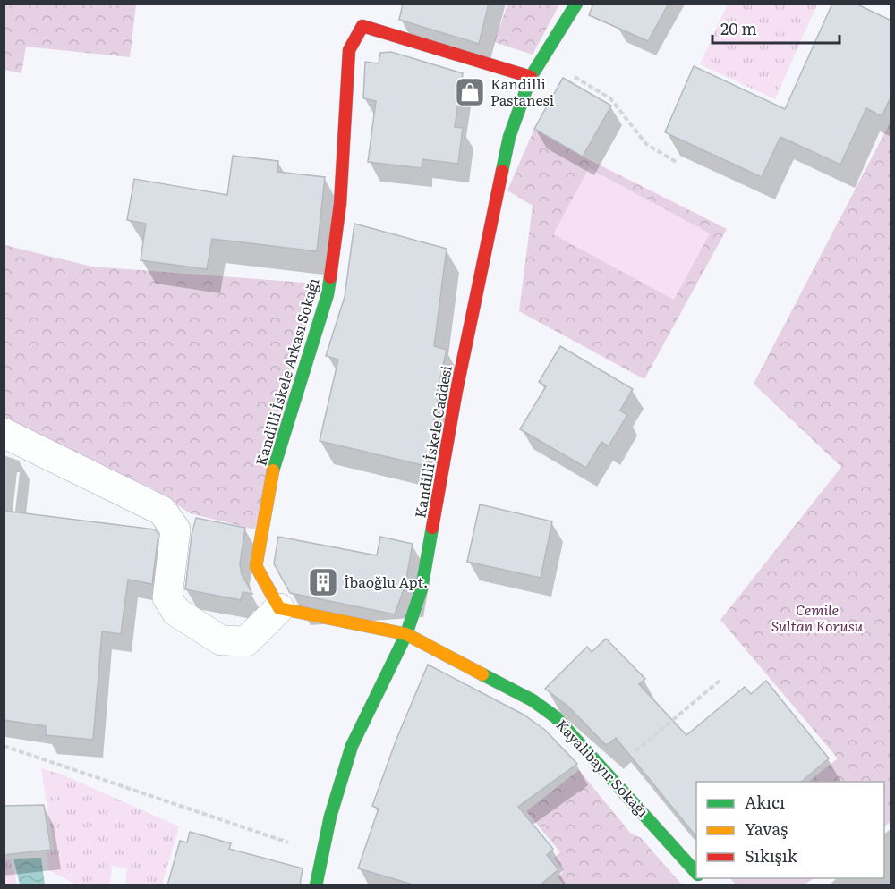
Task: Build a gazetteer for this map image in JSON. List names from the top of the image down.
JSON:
{
  "streets": {
    "street": ["Kandilli İskele Arkası Sokağı", "Kandilli İskele Caddesi", "Kayalıbayır Sokağı"]
  },
  "crossings": [
    ["Kandilli İskele Arkası Sokağı", "Kandilli İskele Caddesi"],
    ["Kandilli İskele Caddesi", "Kayalıbayır Sokağı"]
  ],
  "parks": ["Cemile Sultan Korusu"],
  "places": {
    "shop": ["Kandilli Pastanesi"],
    "building": ["İbaoğlu Apt."]
  },
  "legend": ["Akıcı", "Yavaş", "Sıkışık"],
  "scale_bar": "20 m"
}
